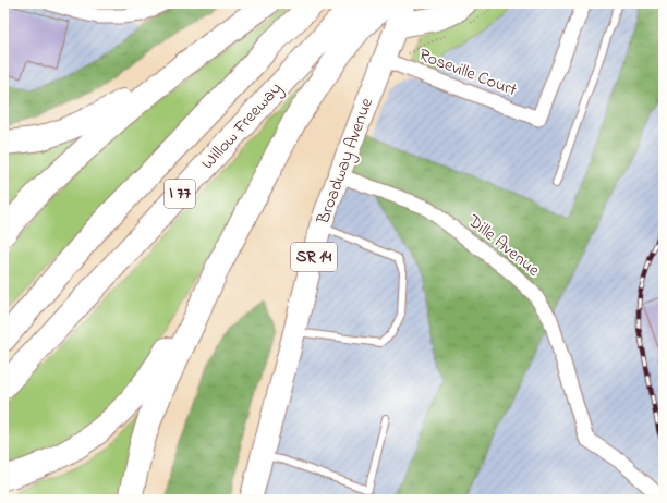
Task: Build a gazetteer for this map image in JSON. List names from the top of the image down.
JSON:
{
  "streets": {
    "highway": ["Willow Freeway", "I 77"],
    "main road": ["Broadway Avenue", "SR 14"],
    "street": ["Roseville Court", "Dille Avenue"]
  },
  "crossings": [
    ["Roseville Court", "Broadway Avenue"],
    ["Broadway Avenue", "Dille Avenue"]
  ]
}
